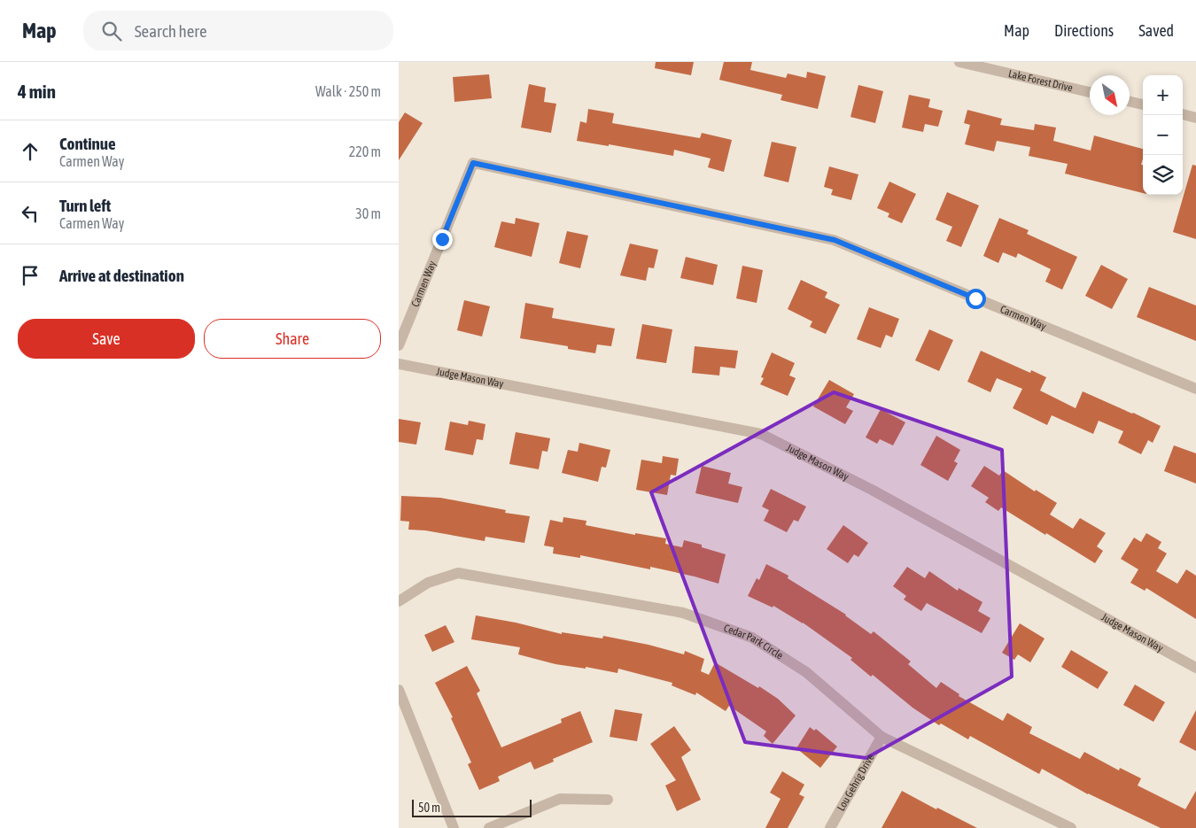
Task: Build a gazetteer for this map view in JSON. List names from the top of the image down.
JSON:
{
  "streets": {
    "street": [
      "Lake Forest Drive",
      "Carmen Way",
      "Judge Mason Way",
      "Cedar Park Circle",
      "Lou Gehrig Drive"
    ]
  },
  "crossings": [
    ["Cedar Park Circle", "Lou Gehrig Drive"]
  ],
  "scale_bar": "50 m",
  "north": "bottom right",
  "page": {
    "header": "Map",
    "search": "Search here",
    "nav": ["Map", "Directions", "Saved"],
    "heading": ["4 min", "Walk · 250 m"],
    "map_buttons": ["+", "−"],
    "list": [
      ["Continue", "Carmen Way", "220 m"],
      ["Turn left", "Carmen Way", "30 m"],
      "Arrive at destination"
    ],
    "buttons": ["Save", "Share"],
    "scale": "50 m"
  }
}
